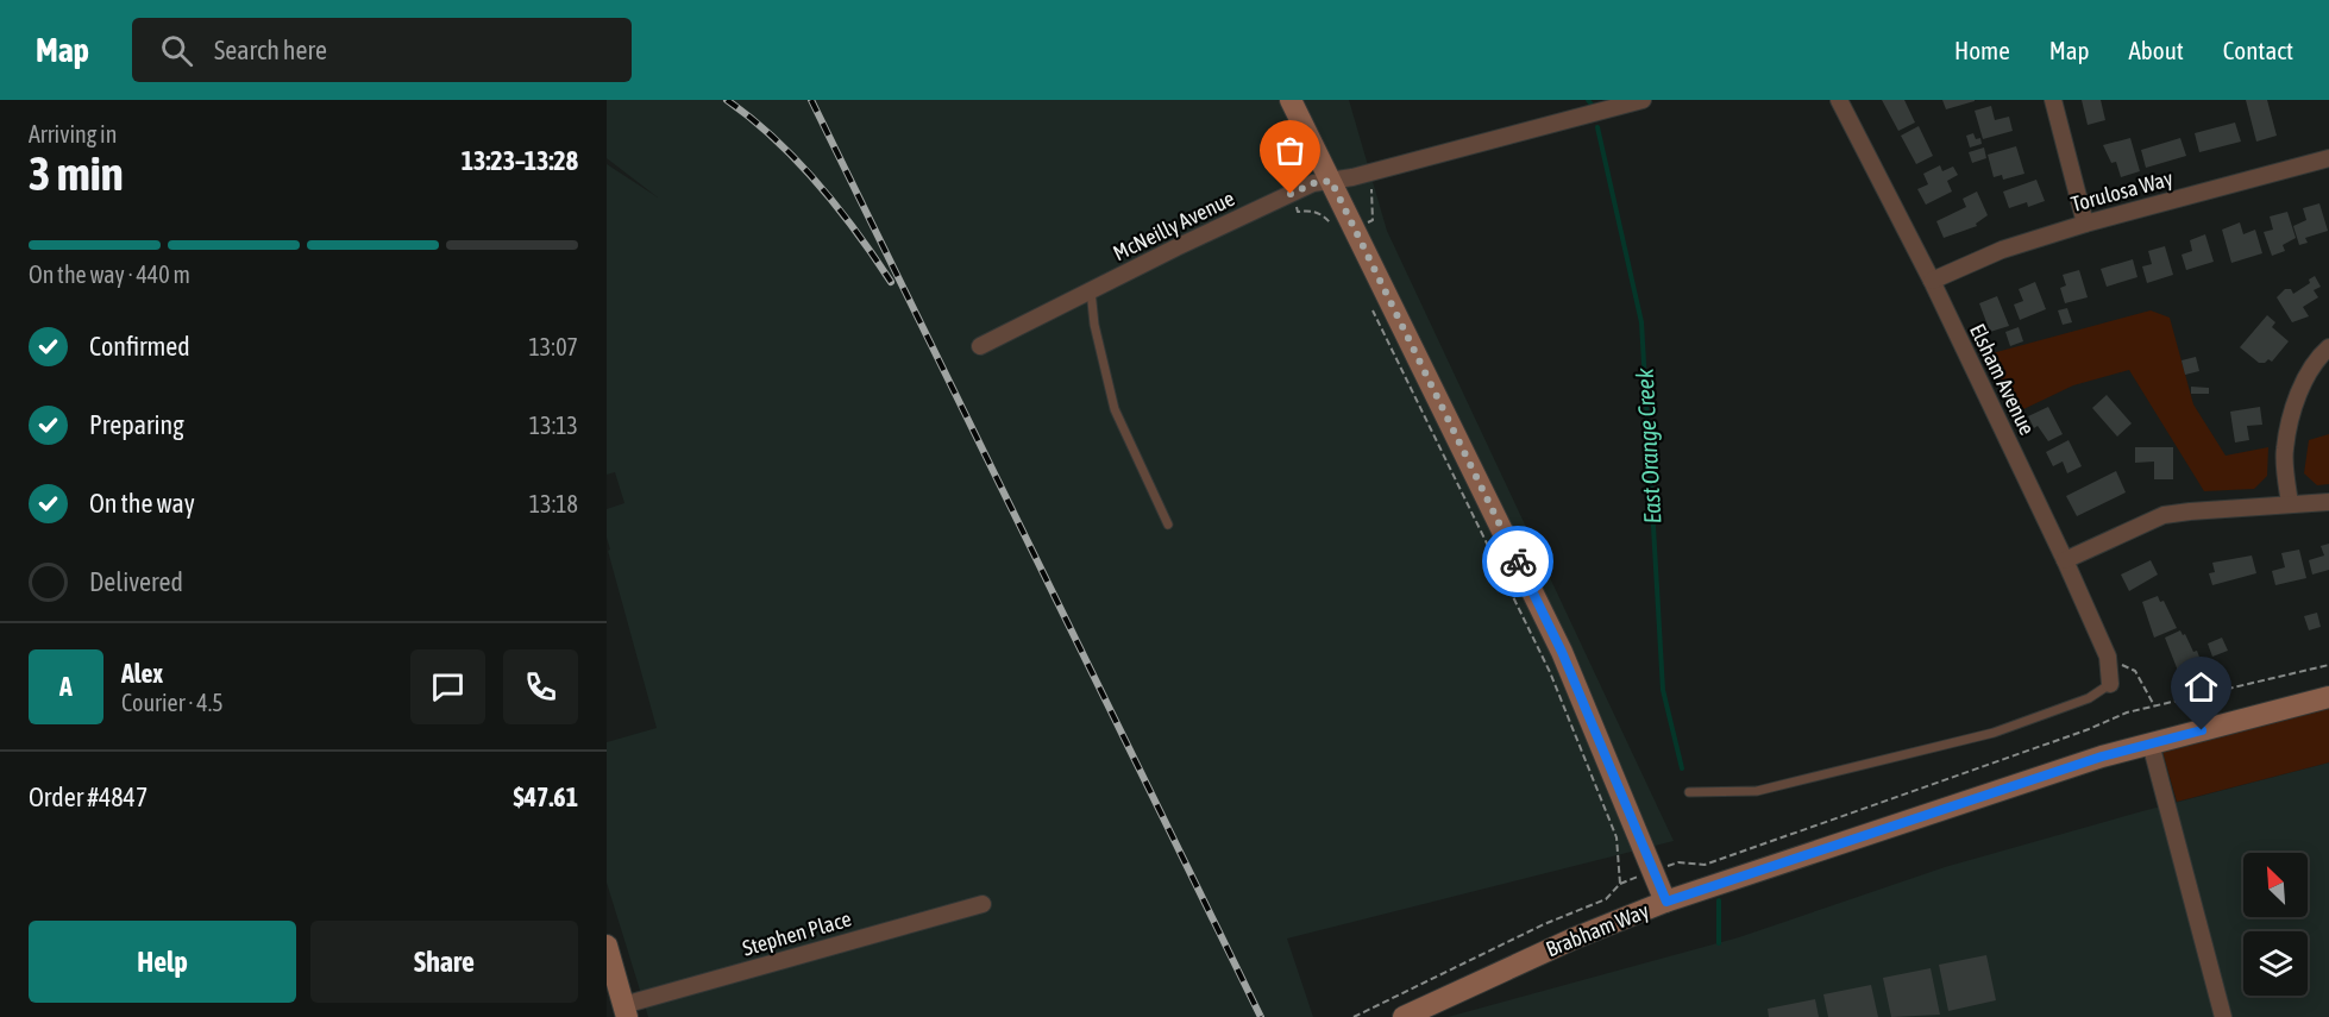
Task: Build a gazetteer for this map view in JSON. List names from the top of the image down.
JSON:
{
  "streets": {
    "main road": ["Brabham Way"],
    "street": [
      "Torulosa Way",
      "McNeilly Avenue",
      "Elsham Avenue",
      "Stephen Place"
    ]
  },
  "crossings": [
    ["Torulosa Way", "Elsham Avenue"]
  ],
  "water": ["East Orange Creek"],
  "north": "top left",
  "page": {
    "header": "Map",
    "search": "Search here",
    "nav": [
      "Home",
      "Map",
      "About",
      "Contact"
    ],
    "heading": ["3 min", "Arriving in", "13:23–13:28"],
    "panel": [
      "Alex",
      "Courier · 4.5",
      "Order #4847",
      "$47.61"
    ],
    "bar": "On the way · 440 m",
    "list": [
      ["Confirmed", "13:07"],
      ["Preparing", "13:13"],
      ["On the way", "13:18"],
      "Delivered"
    ],
    "round": "A",
    "buttons": ["Help", "Share"]
  }
}
